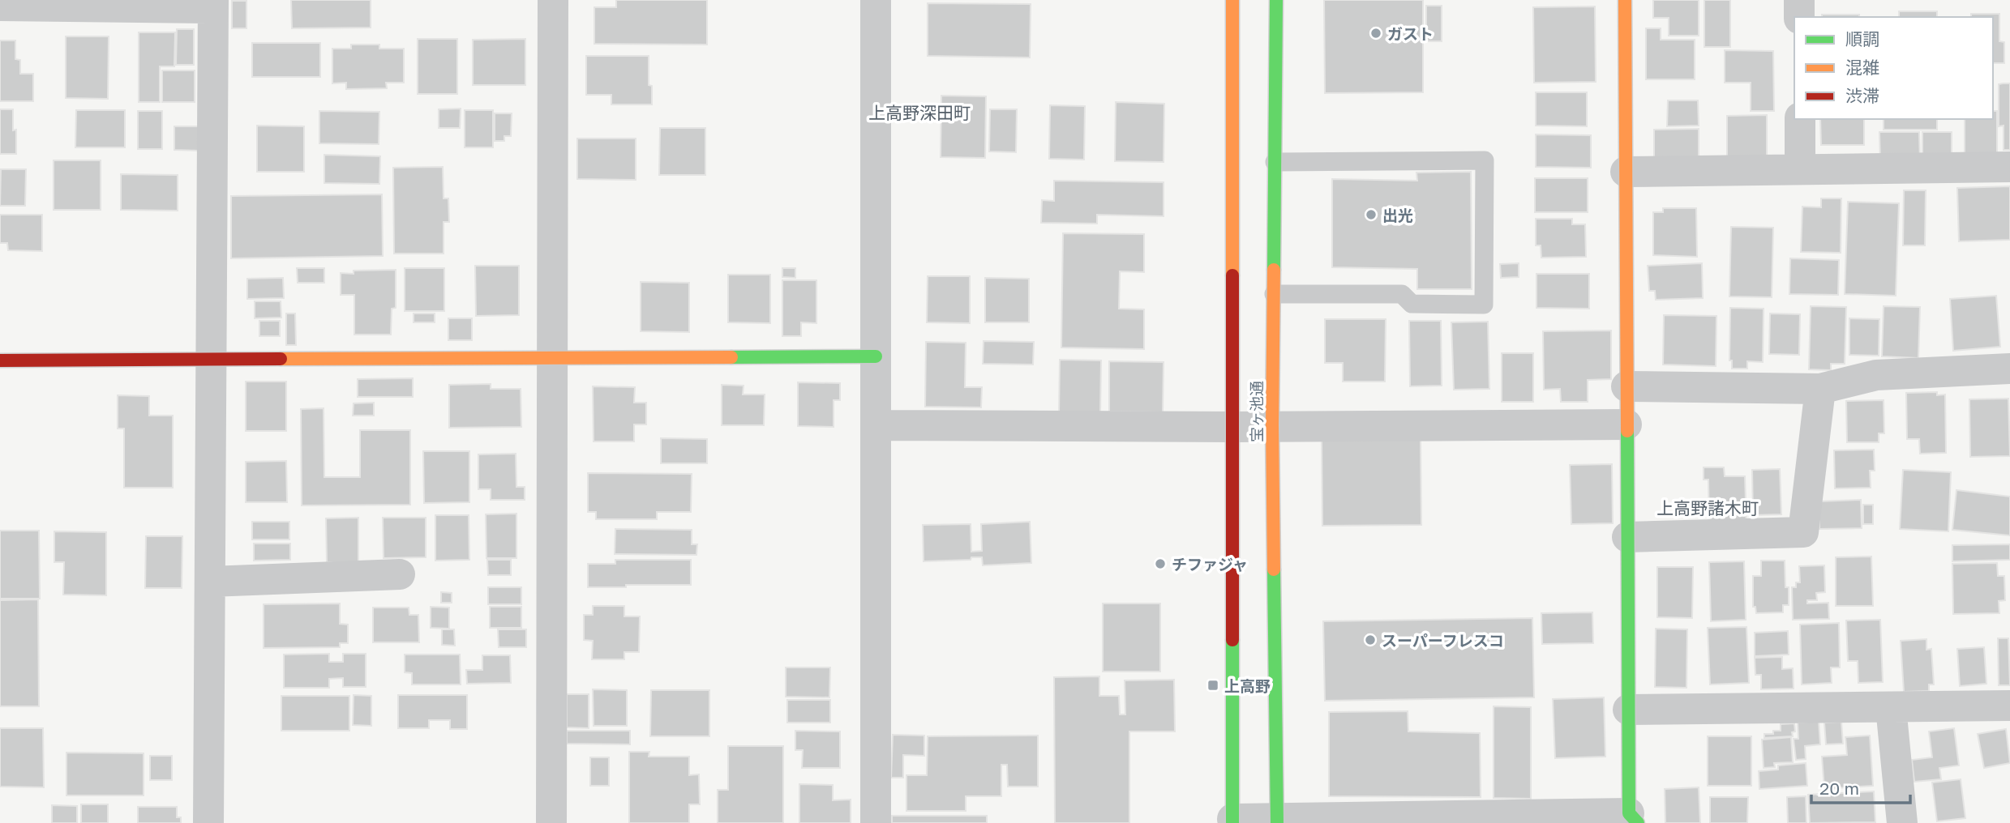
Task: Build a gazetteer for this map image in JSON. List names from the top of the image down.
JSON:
{
  "streets": {
    "street": ["宝ヶ池通"]
  },
  "districts": ["上高野深田町", "上高野諸木町"],
  "places": {
    "other": [
      "ガスト",
      "出光",
      "チファジャ",
      "スーパーフレスコ"
    ],
    "transit": ["上高野"]
  },
  "legend": ["順調", "混雑", "渋滞"],
  "scale_bar": "20 m"
}
